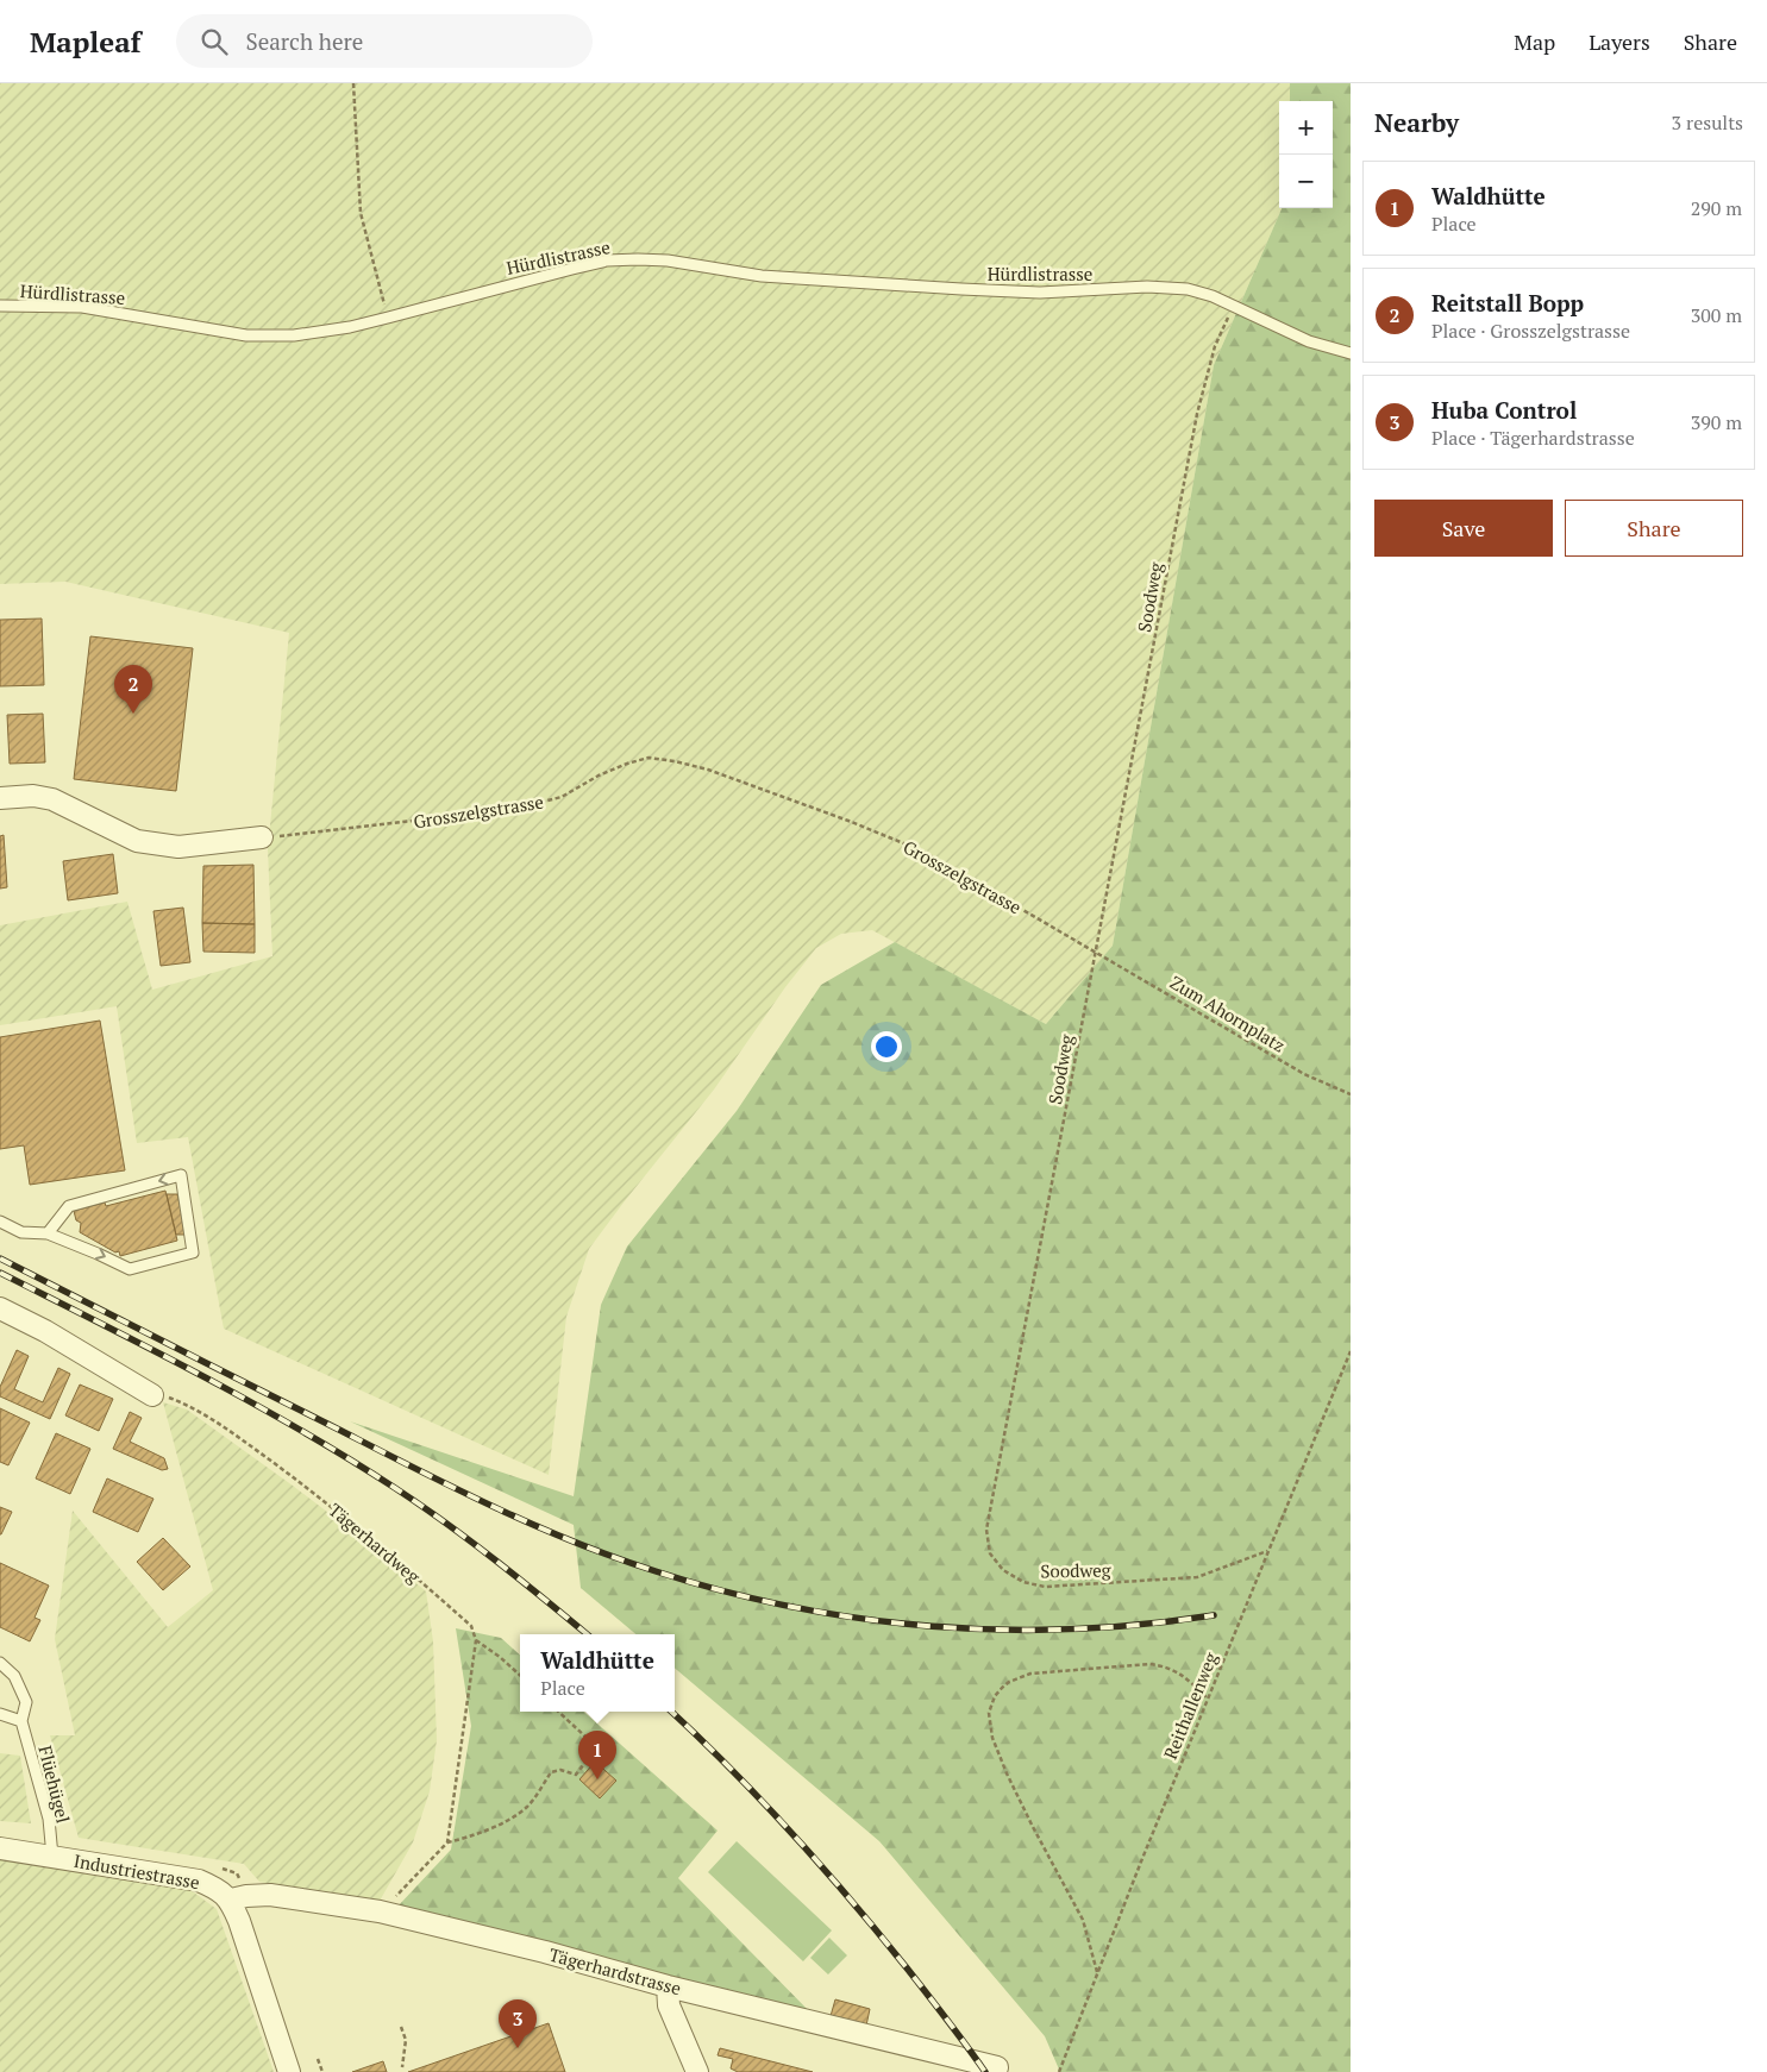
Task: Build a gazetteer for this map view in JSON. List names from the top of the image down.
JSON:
{
  "streets": {
    "street": ["Industriestrasse", "Tägerhardstrasse"],
    "lane": ["Hürdlistrasse", "Flüehügel"],
    "path": [
      "Soodweg",
      "Grosszelgstrasse",
      "Zum Ahornplatz",
      "Tägerhardweg",
      "Reithallenweg"
    ]
  },
  "crossings": [
    ["Hürdlistrasse", "Soodweg"],
    ["Soodweg", "Grosszelgstrasse"],
    ["Soodweg", "Zum Ahornplatz"],
    ["Soodweg", "Reithallenweg"],
    ["Grosszelgstrasse", "Zum Ahornplatz"],
    ["Flüehügel", "Industriestrasse"],
    ["Industriestrasse", "Tägerhardstrasse"]
  ],
  "page": {
    "header": "Mapleaf",
    "search": "Search here",
    "nav": ["Map", "Layers", "Share"],
    "heading": ["Nearby", "3 results"],
    "map_buttons": ["+", "−"],
    "list": [
      {
        "mark": "1",
        "name": "Waldhütte",
        "note": "Place",
        "value": "290 m"
      },
      {
        "mark": "2",
        "name": "Reitstall Bopp",
        "note": "Place · Grosszelgstrasse",
        "value": "300 m"
      },
      {
        "mark": "3",
        "name": "Huba Control",
        "note": "Place · Tägerhardstrasse",
        "value": "390 m"
      }
    ],
    "buttons": ["Save", "Share"],
    "pins": ["2", "1", "3"],
    "popup": ["Waldhütte", "Place"]
  }
}
